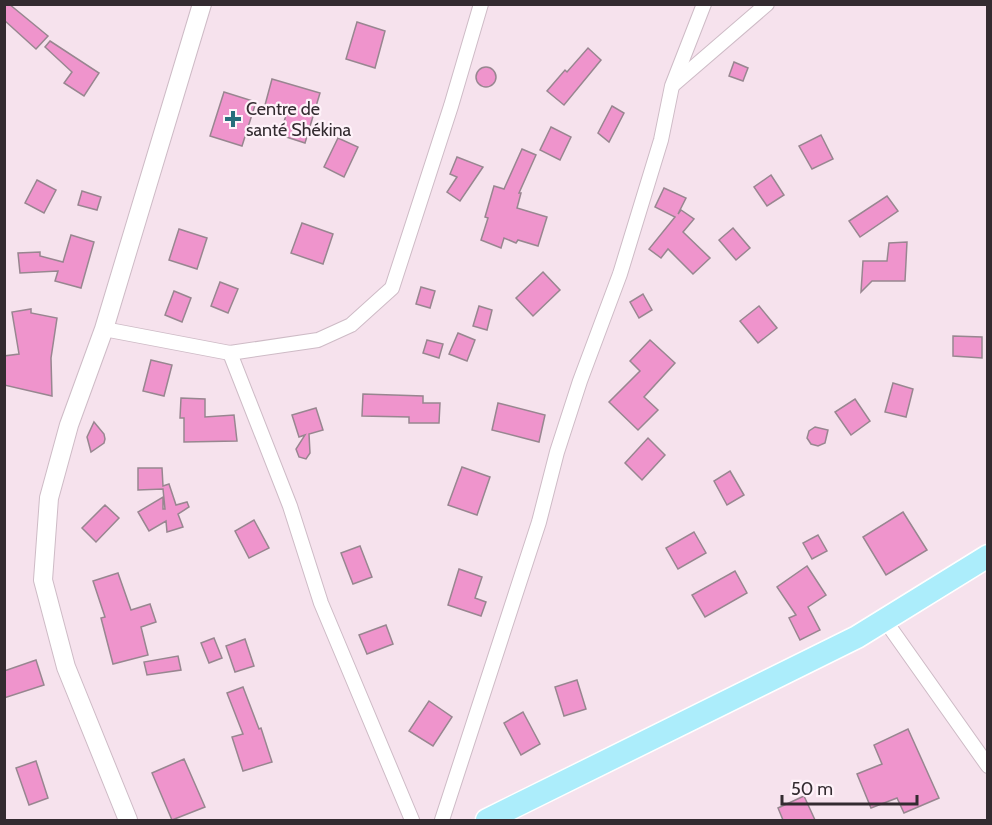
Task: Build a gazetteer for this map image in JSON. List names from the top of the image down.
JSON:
{
  "places": {
    "health": ["Centre de santé Shékina"]
  },
  "scale_bar": "50 m"
}
